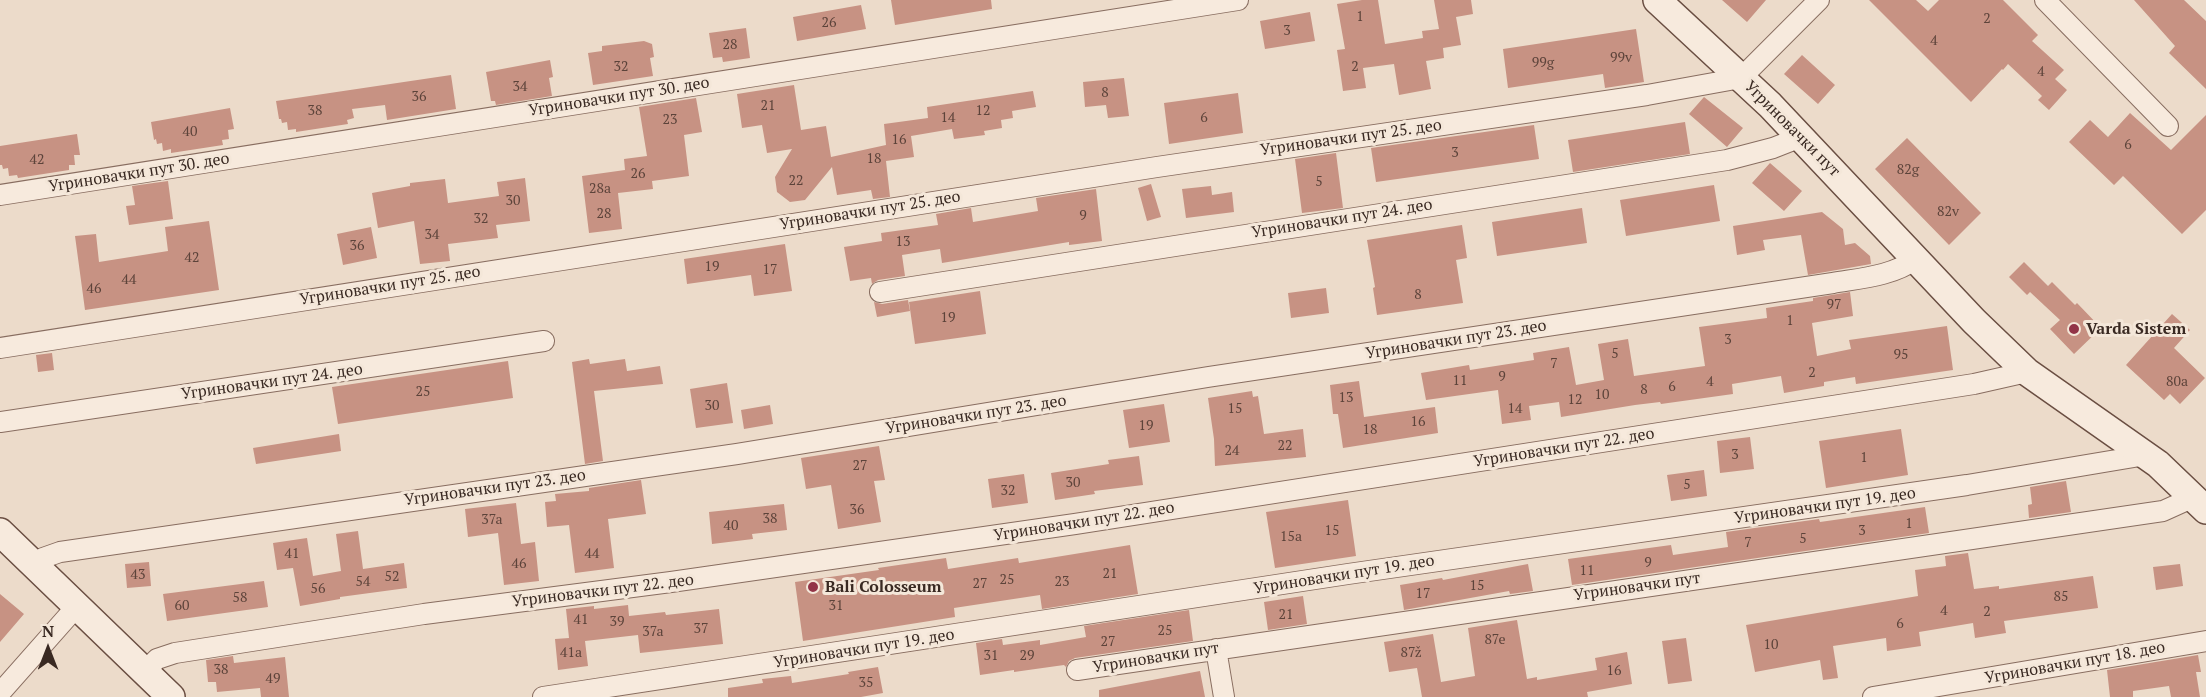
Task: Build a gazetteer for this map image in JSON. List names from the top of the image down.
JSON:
{
  "streets": {
    "street": [
      "Угриновачки пут 30. део",
      "Угриновачки пут",
      "Угриновачки пут 25. део",
      "Угриновачки пут 24. део",
      "Угриновачки пут 23. део",
      "Угриновачки пут 22. део",
      "Угриновачки пут 19. део",
      "Угриновачки пут 18. део"
    ]
  },
  "crossings": [
    ["Угриновачки пут", "Угриновачки пут 25. део"],
    ["Угриновачки пут", "Угриновачки пут 24. део"],
    ["Угриновачки пут", "Угриновачки пут 23. део"],
    ["Угриновачки пут", "Угриновачки пут 22. део"],
    ["Угриновачки пут", "Угриновачки пут 19. део"]
  ],
  "places": ["Varda Sistem", "Bali Colosseum"],
  "house_numbers": [
    "1",
    "2",
    "26",
    "3",
    "4",
    "28",
    "99v",
    "99g",
    "32",
    "2",
    "4",
    "34",
    "8",
    "36",
    "21",
    "38",
    "12",
    "14",
    "6",
    "23",
    "40",
    "16",
    "6",
    "3",
    "18",
    "42",
    "82g",
    "26",
    "22",
    "5",
    "28a",
    "30",
    "82v",
    "28",
    "9",
    "32",
    "34",
    "13",
    "36",
    "42",
    "19",
    "17",
    "44",
    "46",
    "8",
    "97",
    "19",
    "1",
    "3",
    "5",
    "95",
    "7",
    "2",
    "9",
    "11",
    "4",
    "80a",
    "6",
    "8",
    "25",
    "10",
    "13",
    "12",
    "30",
    "15",
    "14",
    "16",
    "19",
    "18",
    "22",
    "24",
    "3",
    "1",
    "27",
    "30",
    "5",
    "32",
    "36",
    "38",
    "37a",
    "1",
    "40",
    "15",
    "3",
    "15a",
    "5",
    "7",
    "41",
    "44",
    "9",
    "46",
    "11",
    "21",
    "43",
    "52",
    "25",
    "54",
    "23",
    "27",
    "15",
    "56",
    "17",
    "85",
    "58",
    "60",
    "31",
    "4",
    "2",
    "21",
    "41",
    "39",
    "6",
    "37",
    "25",
    "37a",
    "87e",
    "27",
    "10",
    "41a",
    "87ž",
    "31",
    "29",
    "38",
    "16",
    "49",
    "35"
  ],
  "north": "top"
}
